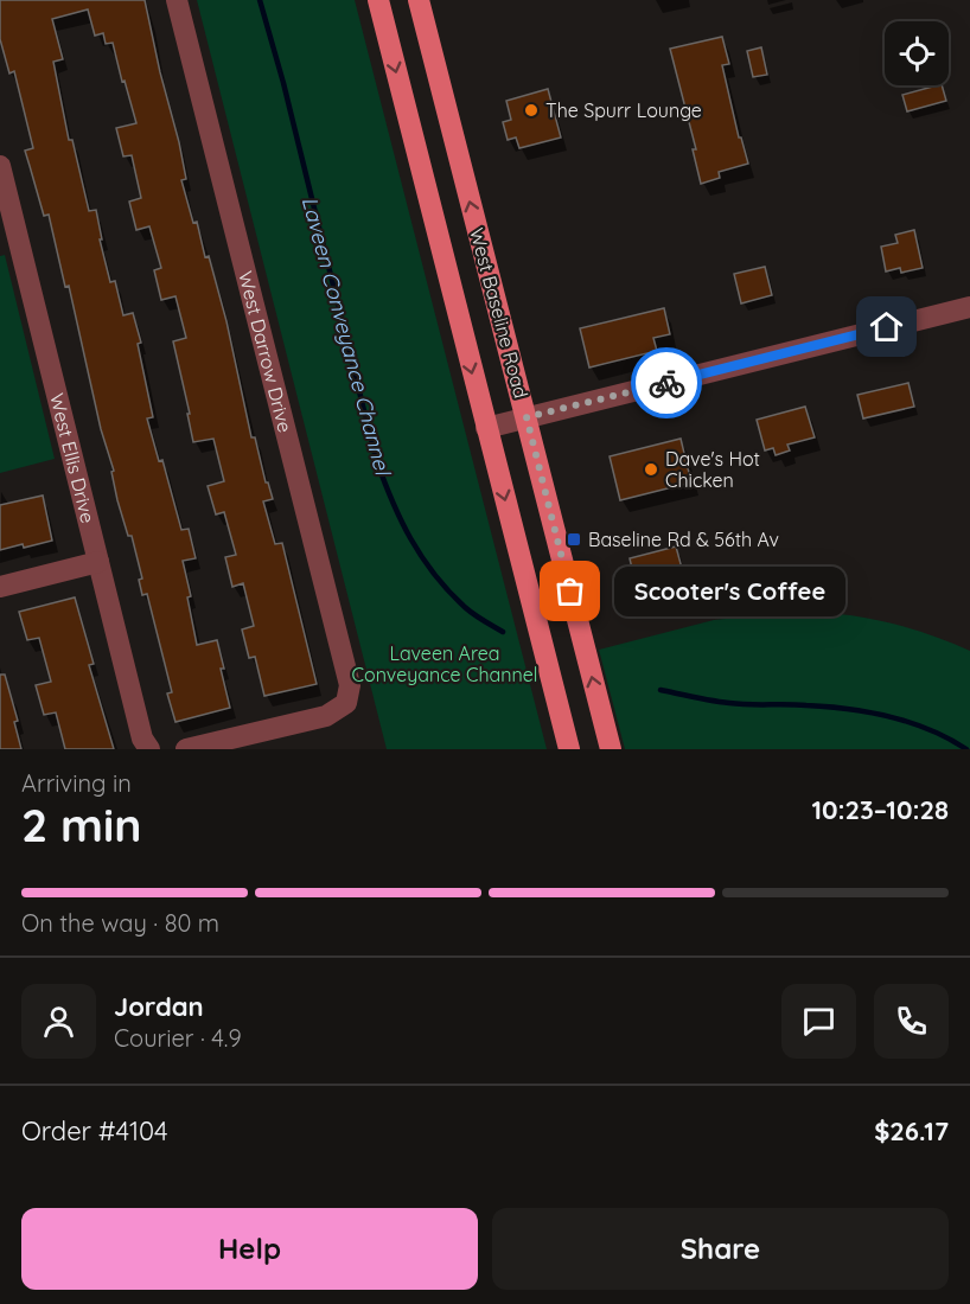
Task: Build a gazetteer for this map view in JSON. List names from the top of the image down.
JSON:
{
  "streets": {
    "main road": ["West Baseline Road"],
    "street": ["West Darrow Drive", "West Ellis Drive"]
  },
  "water": ["Laveen Conveyance Channel"],
  "parks": ["Laveen Area Conveyance Channel"],
  "places": {
    "other": ["The Spurr Lounge", "Dave's Hot Chicken", "Scooter's Coffee"],
    "transit": ["Baseline Rd & 56th Av"]
  },
  "page": {
    "bubble": "Scooter's Coffee",
    "heading": ["2 min", "Arriving in", "10:23–10:28"],
    "panel": [
      "Jordan",
      "Courier · 4.9",
      "Order #4104",
      "$26.17"
    ],
    "bar": "On the way · 80 m",
    "buttons": ["Help", "Share"]
  }
}
